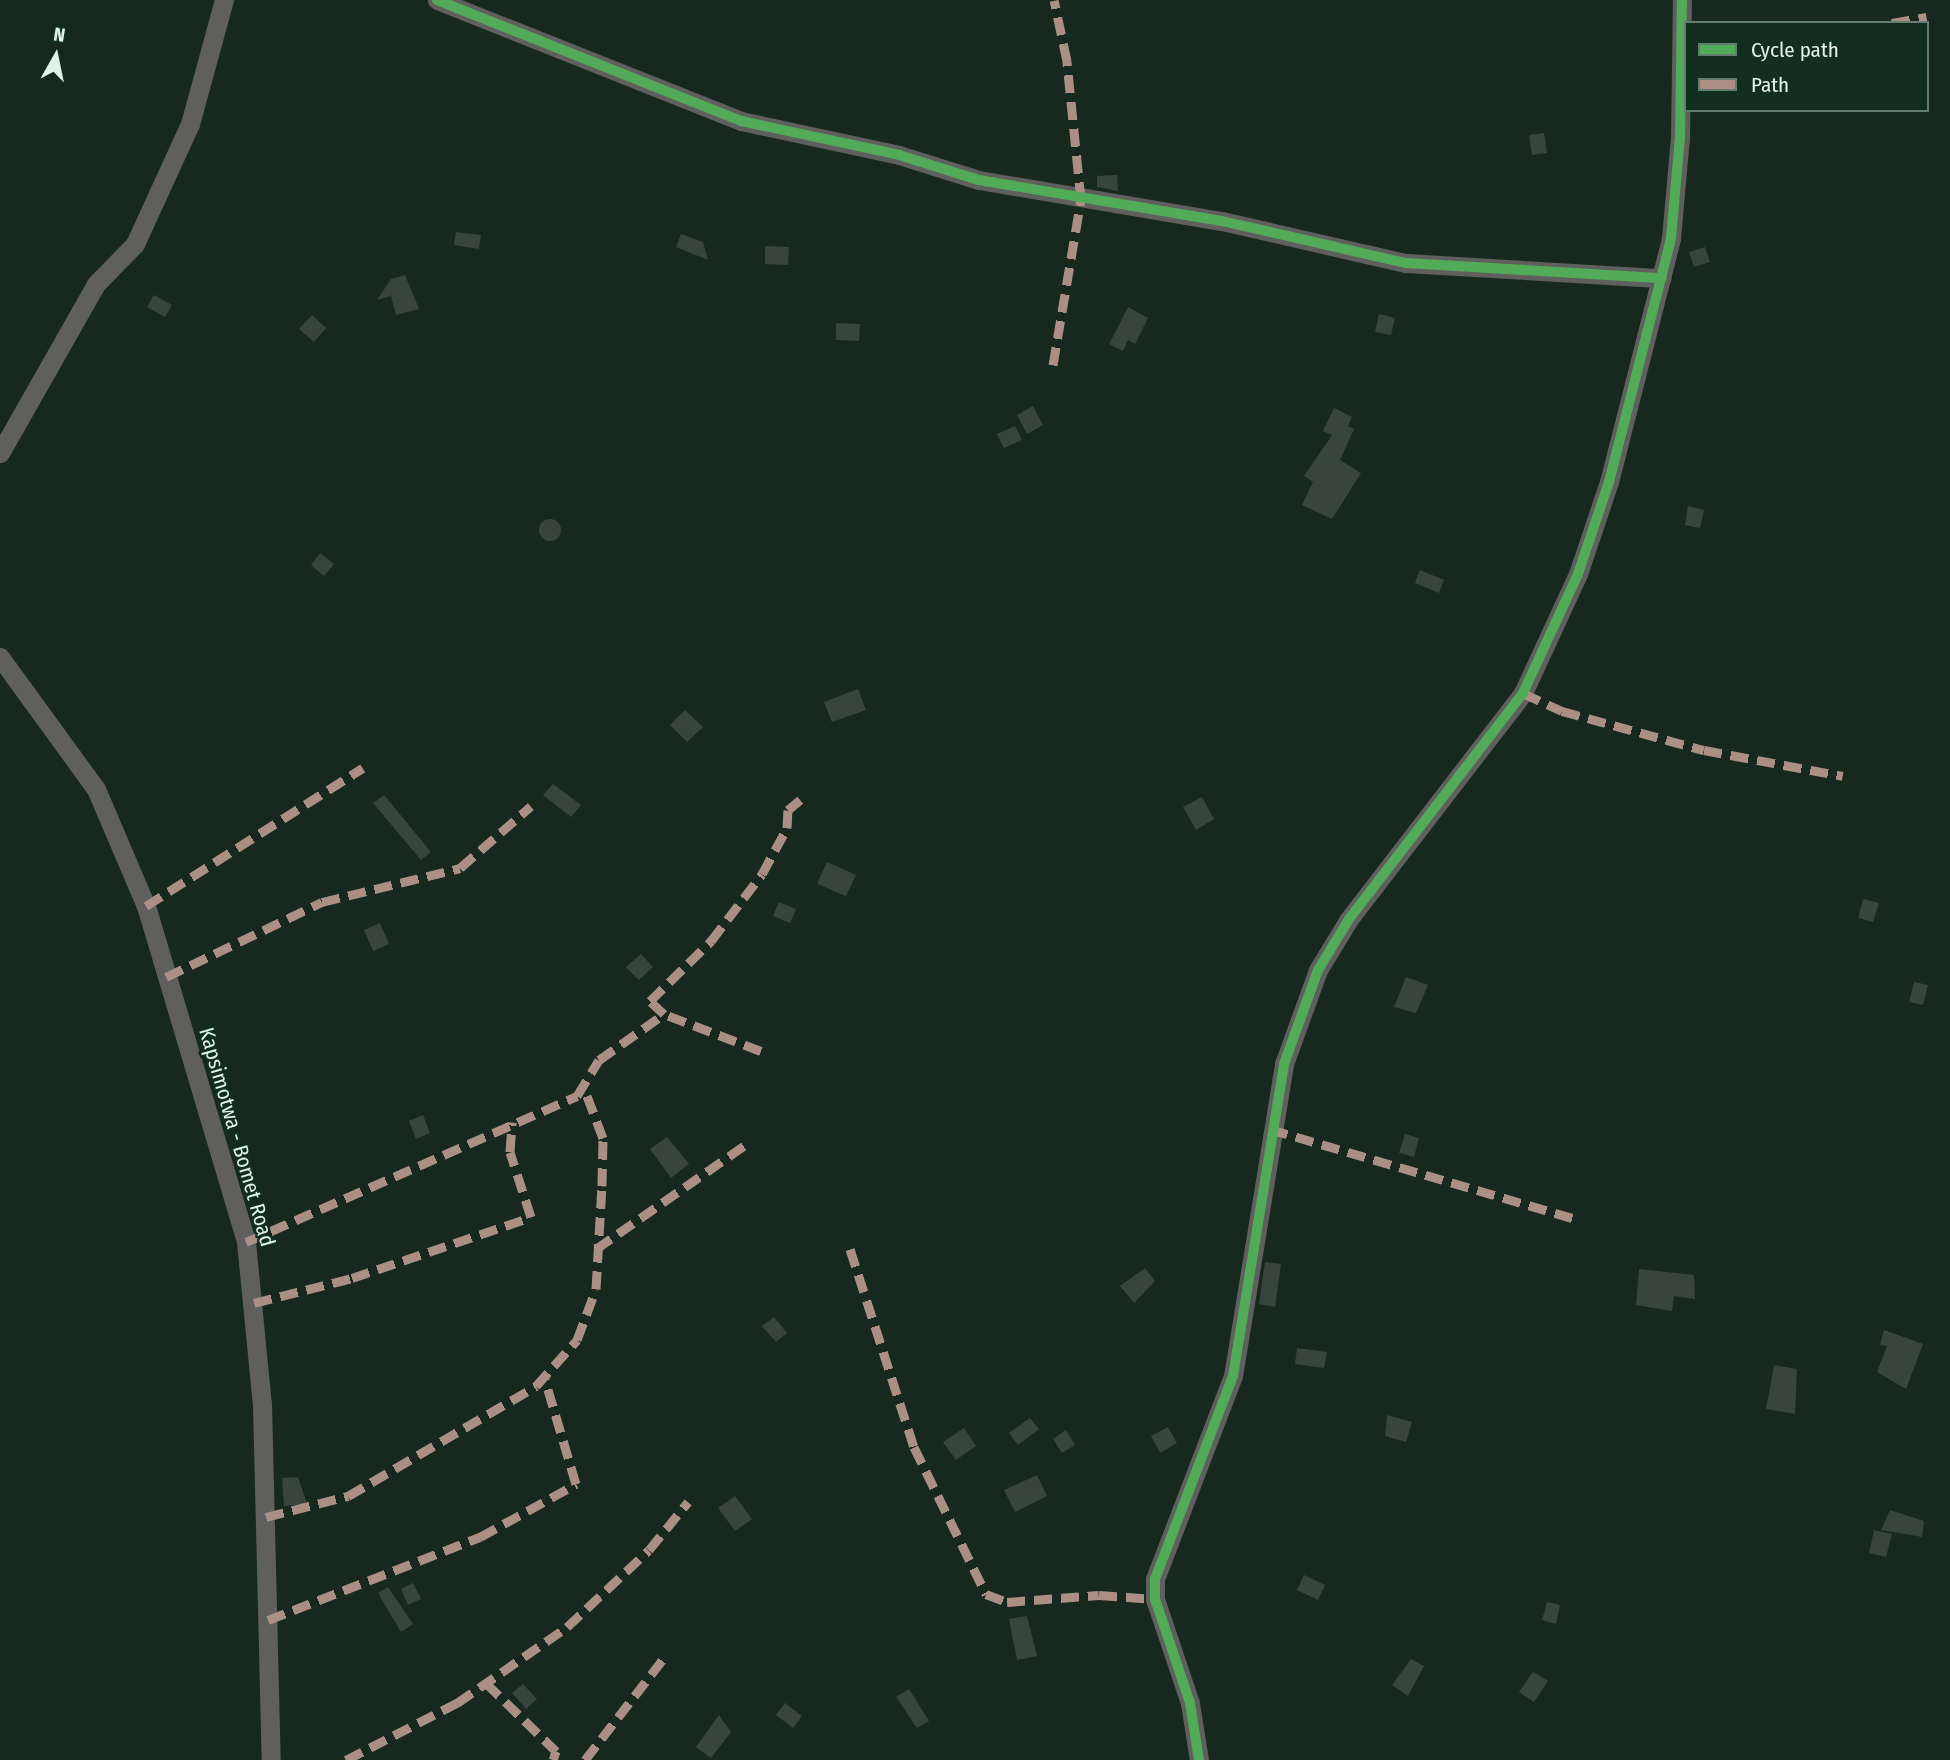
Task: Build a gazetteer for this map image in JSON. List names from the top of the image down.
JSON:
{
  "streets": {
    "street": ["Kapsimotwa - Bomet Road"]
  },
  "legend": ["Cycle path", "Path"],
  "north": "top"
}
